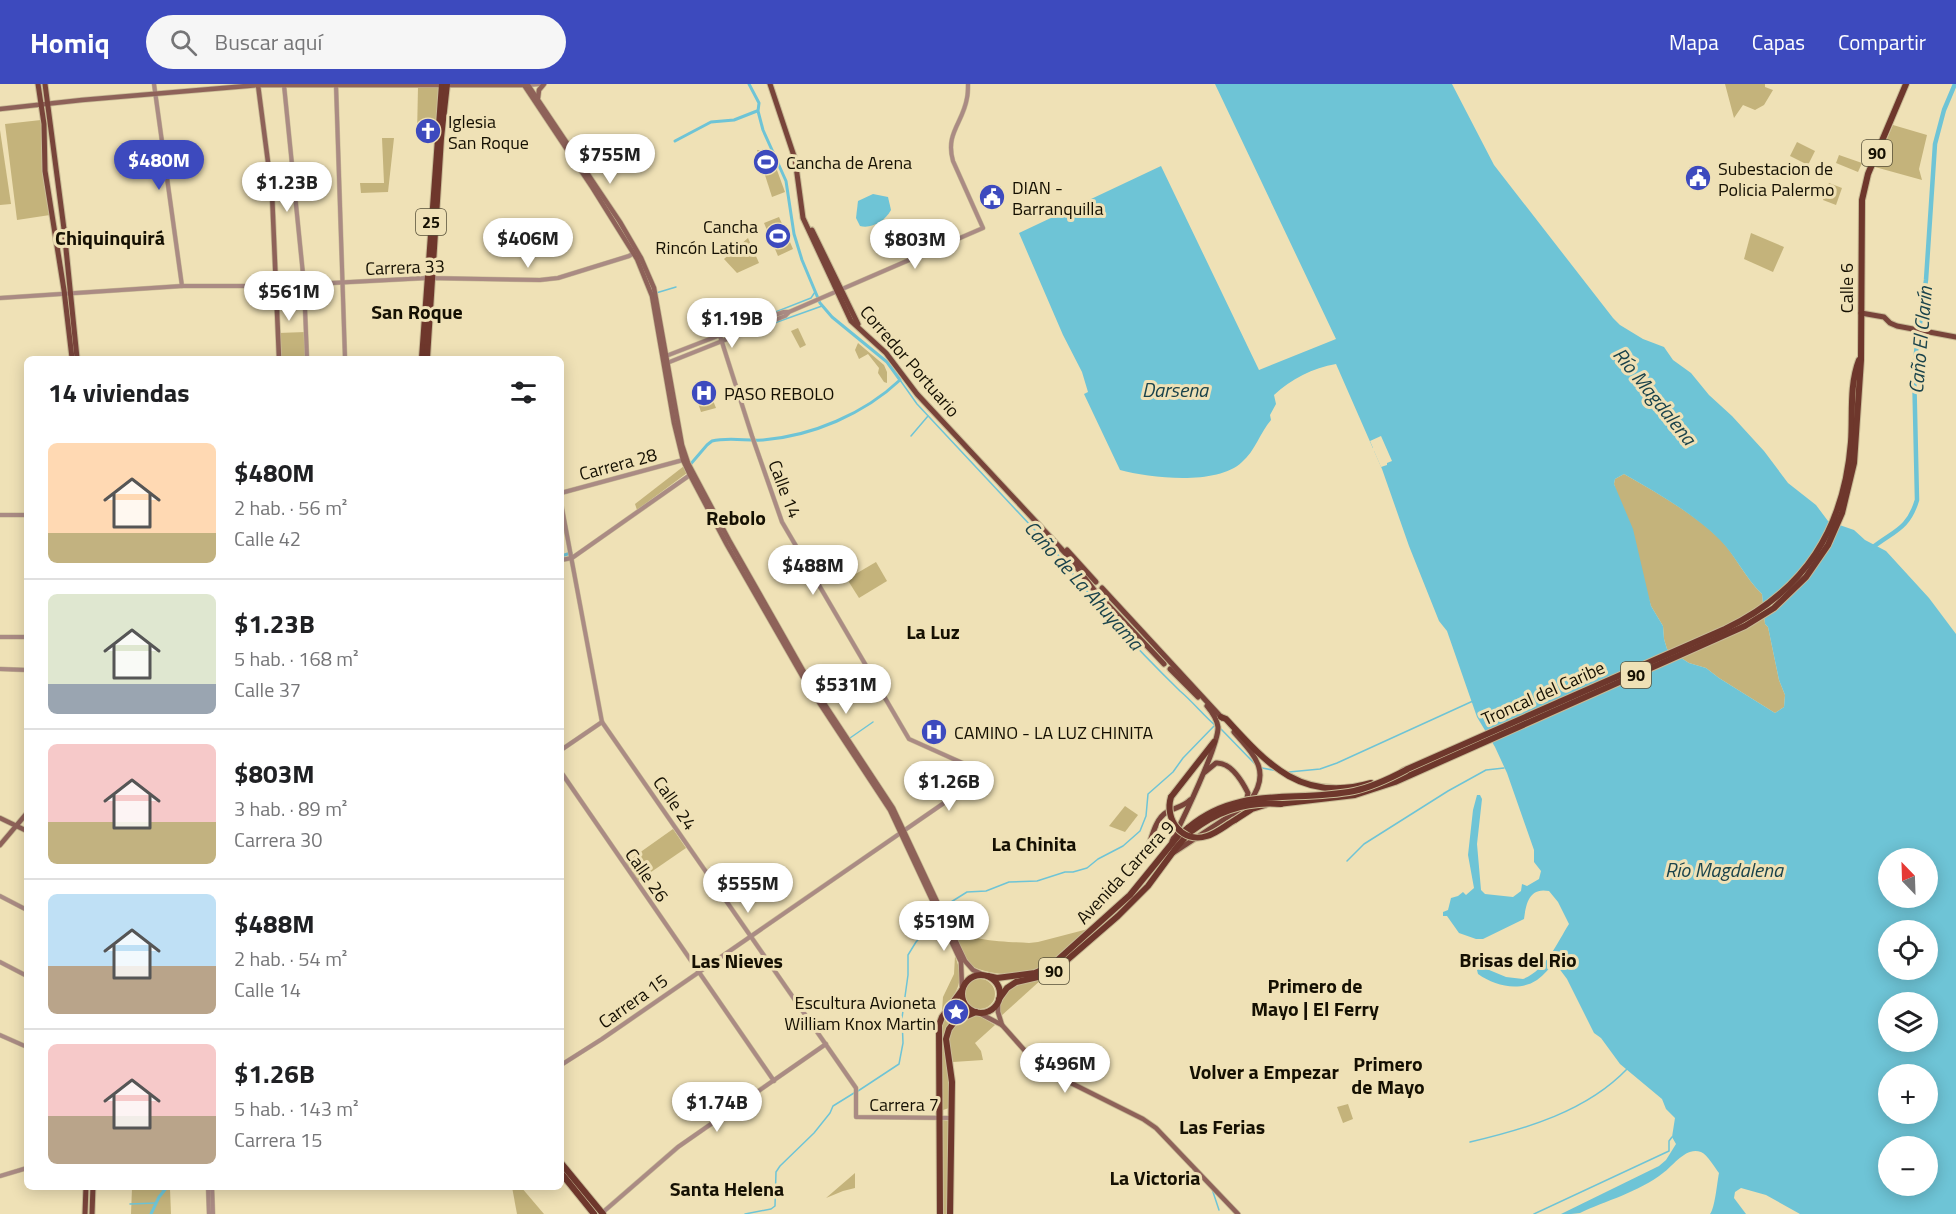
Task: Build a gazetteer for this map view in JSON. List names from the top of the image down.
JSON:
{
  "streets": {
    "highway": [
      "90",
      "25",
      "Calle 6",
      "Troncal del Caribe",
      "Avenida Carrera 9"
    ],
    "main road": ["Corredor Portuario"],
    "street": [
      "Carrera 33",
      "Carrera 28",
      "Calle 14",
      "Calle 24",
      "Calle 26",
      "Carrera 15",
      "Carrera 7"
    ]
  },
  "crossings": [
    ["90", "Avenida Carrera 9"],
    ["90", "Carrera 7"],
    ["25", "Carrera 33"],
    ["Calle 6", "Troncal del Caribe"],
    ["Calle 14", "Carrera 15"],
    ["Troncal del Caribe", "Avenida Carrera 9"],
    ["Calle 24", "Carrera 15"],
    ["Calle 24", "Carrera 7"],
    ["Calle 26", "Carrera 15"]
  ],
  "districts": [
    "Chiquinquirá",
    "San Roque",
    "Rebolo",
    "La Luz",
    "La Chinita",
    "Brisas del Rio",
    "Las Nieves",
    "Primero de Mayo | El Ferry",
    "Primero de Mayo",
    "Volver a Empezar",
    "Las Ferias",
    "La Victoria",
    "Santa Helena"
  ],
  "water": [
    "Caño El Clarín",
    "Darsena",
    "Río Magdalena",
    "Caño de La Ahuyama"
  ],
  "places": {
    "church": ["Iglesia San Roque"],
    "sports": ["Cancha de Arena", "Cancha Rincón Latino"],
    "public building": ["Subestacion de Policia Palermo", "DIAN - Barranquilla"],
    "hospital": ["PASO REBOLO", "CAMINO - LA LUZ CHINITA"],
    "place": ["Escultura Avioneta William Knox Martin"]
  },
  "north": "top left",
  "page": {
    "header": "Homiq",
    "search": "Buscar aquí",
    "nav": ["Mapa", "Capas", "Compartir"],
    "price": [
      "$755M",
      "$480M",
      "$1.23B",
      "$406M",
      "$803M",
      "$561M",
      "$1.19B",
      "$488M",
      "$531M",
      "$1.26B",
      "$555M",
      "$519M",
      "$496M",
      "$1.74B"
    ],
    "heading": "14 viviendas",
    "list": [
      {
        "name": "$480M",
        "note": "2 hab. · 56 m² · Calle 42"
      },
      {
        "name": "$1.23B",
        "note": "5 hab. · 168 m² · Calle 37"
      },
      {
        "name": "$803M",
        "note": "3 hab. · 89 m² · Carrera 30"
      },
      {
        "name": "$488M",
        "note": "2 hab. · 54 m² · Calle 14"
      },
      {
        "name": "$1.26B",
        "note": "5 hab. · 143 m² · Carrera 15"
      }
    ],
    "map_buttons": ["+", "−"]
  }
}
